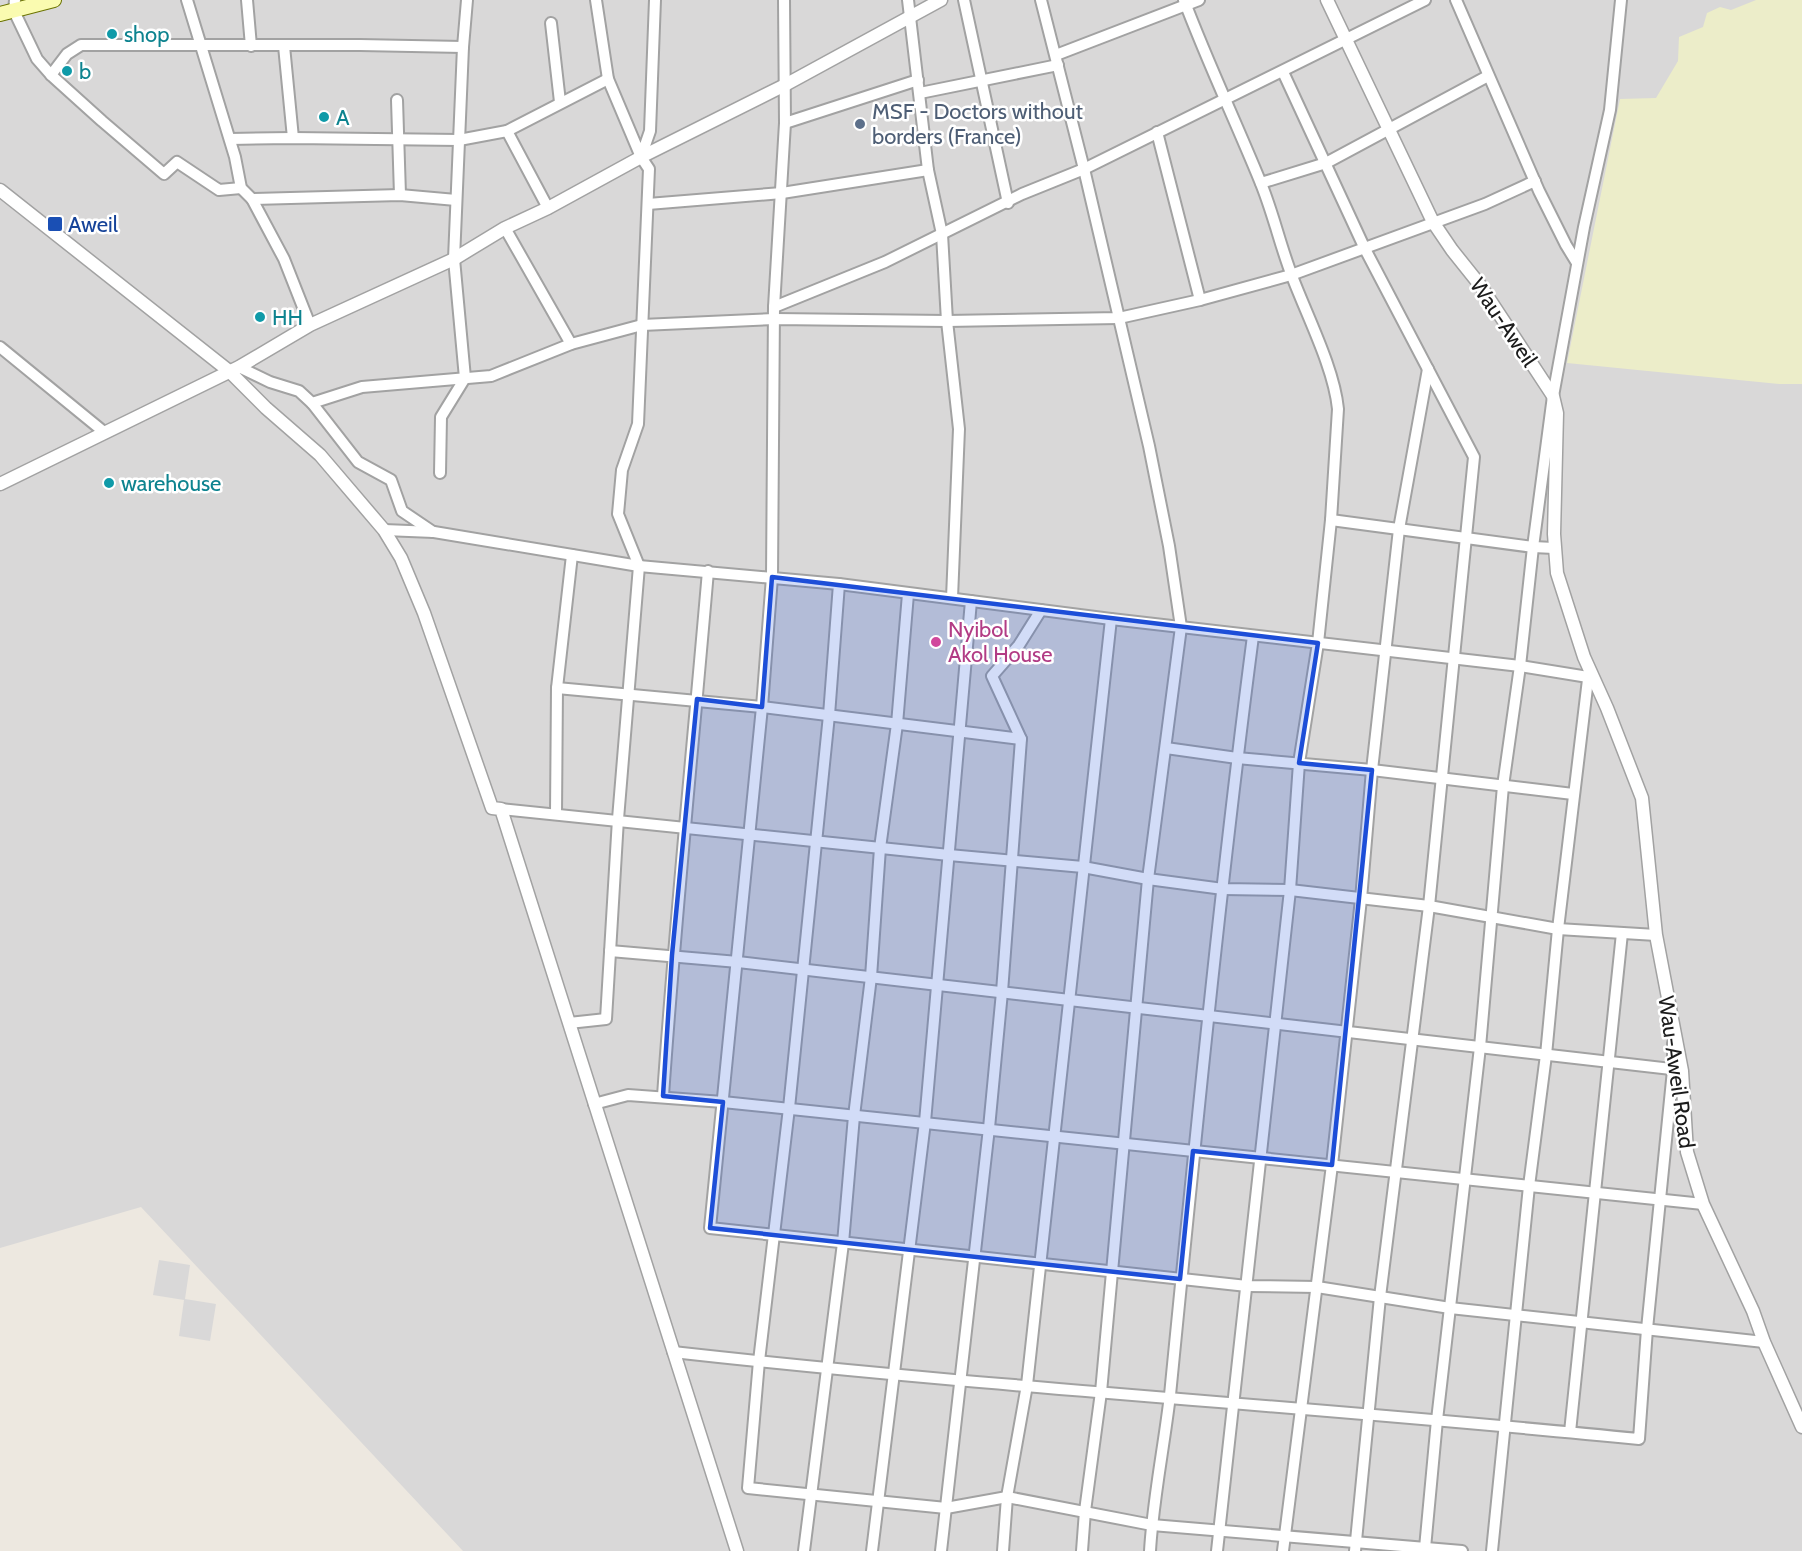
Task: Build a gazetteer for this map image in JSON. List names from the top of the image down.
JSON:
{
  "streets": {
    "street": ["Wau-Aweil", "Wau-Aweil Road"]
  },
  "crossings": [
    ["Wau-Aweil", "Wau-Aweil Road"]
  ],
  "places": {
    "other": [
      "shop",
      "b",
      "A",
      "MSF - Doctors without borders (France)",
      "HH",
      "warehouse",
      "Nyibol Akol House"
    ],
    "transit": ["Aweil"]
  }
}
